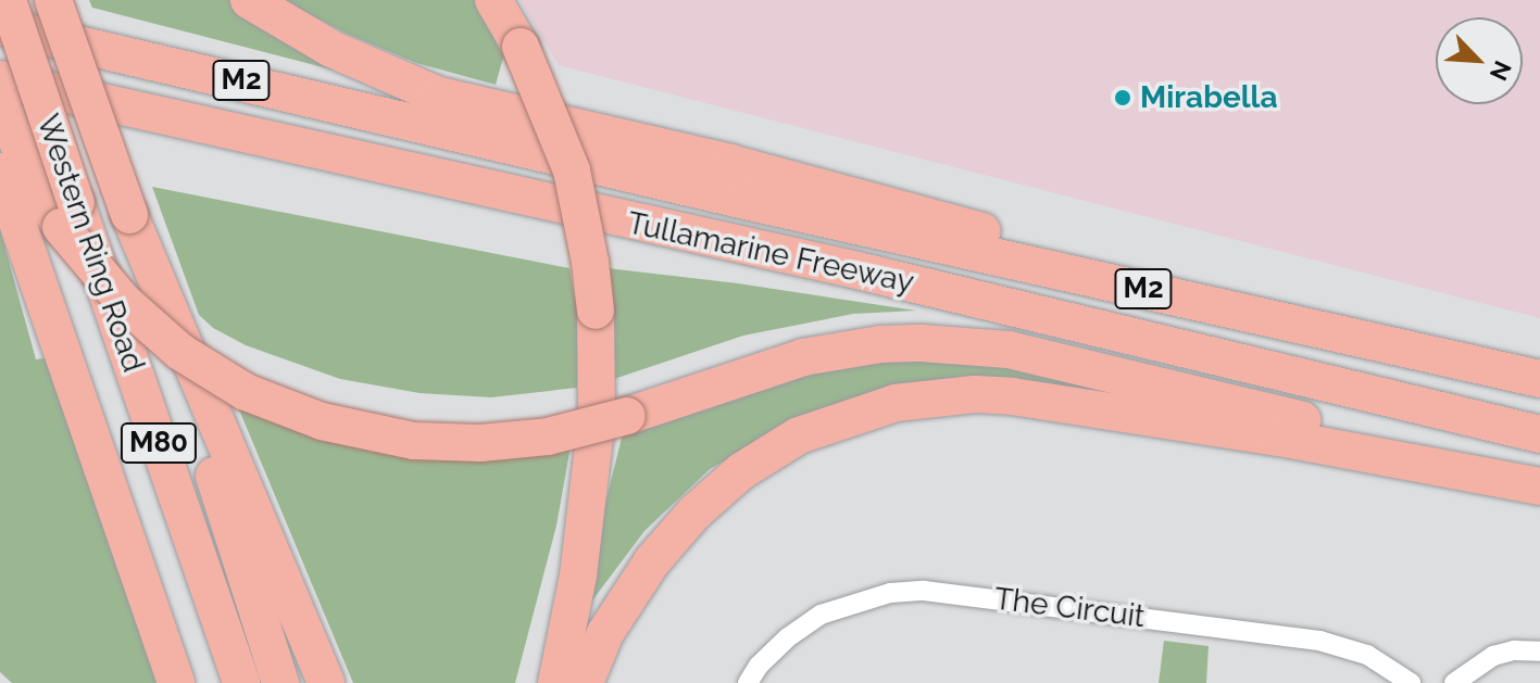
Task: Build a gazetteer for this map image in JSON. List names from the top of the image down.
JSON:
{
  "streets": {
    "highway": [
      "M2",
      "Western Ring Road",
      "Tullamarine Freeway",
      "M80"
    ],
    "street": ["The Circuit"]
  },
  "places": ["Mirabella"],
  "north": "bottom right"
}
